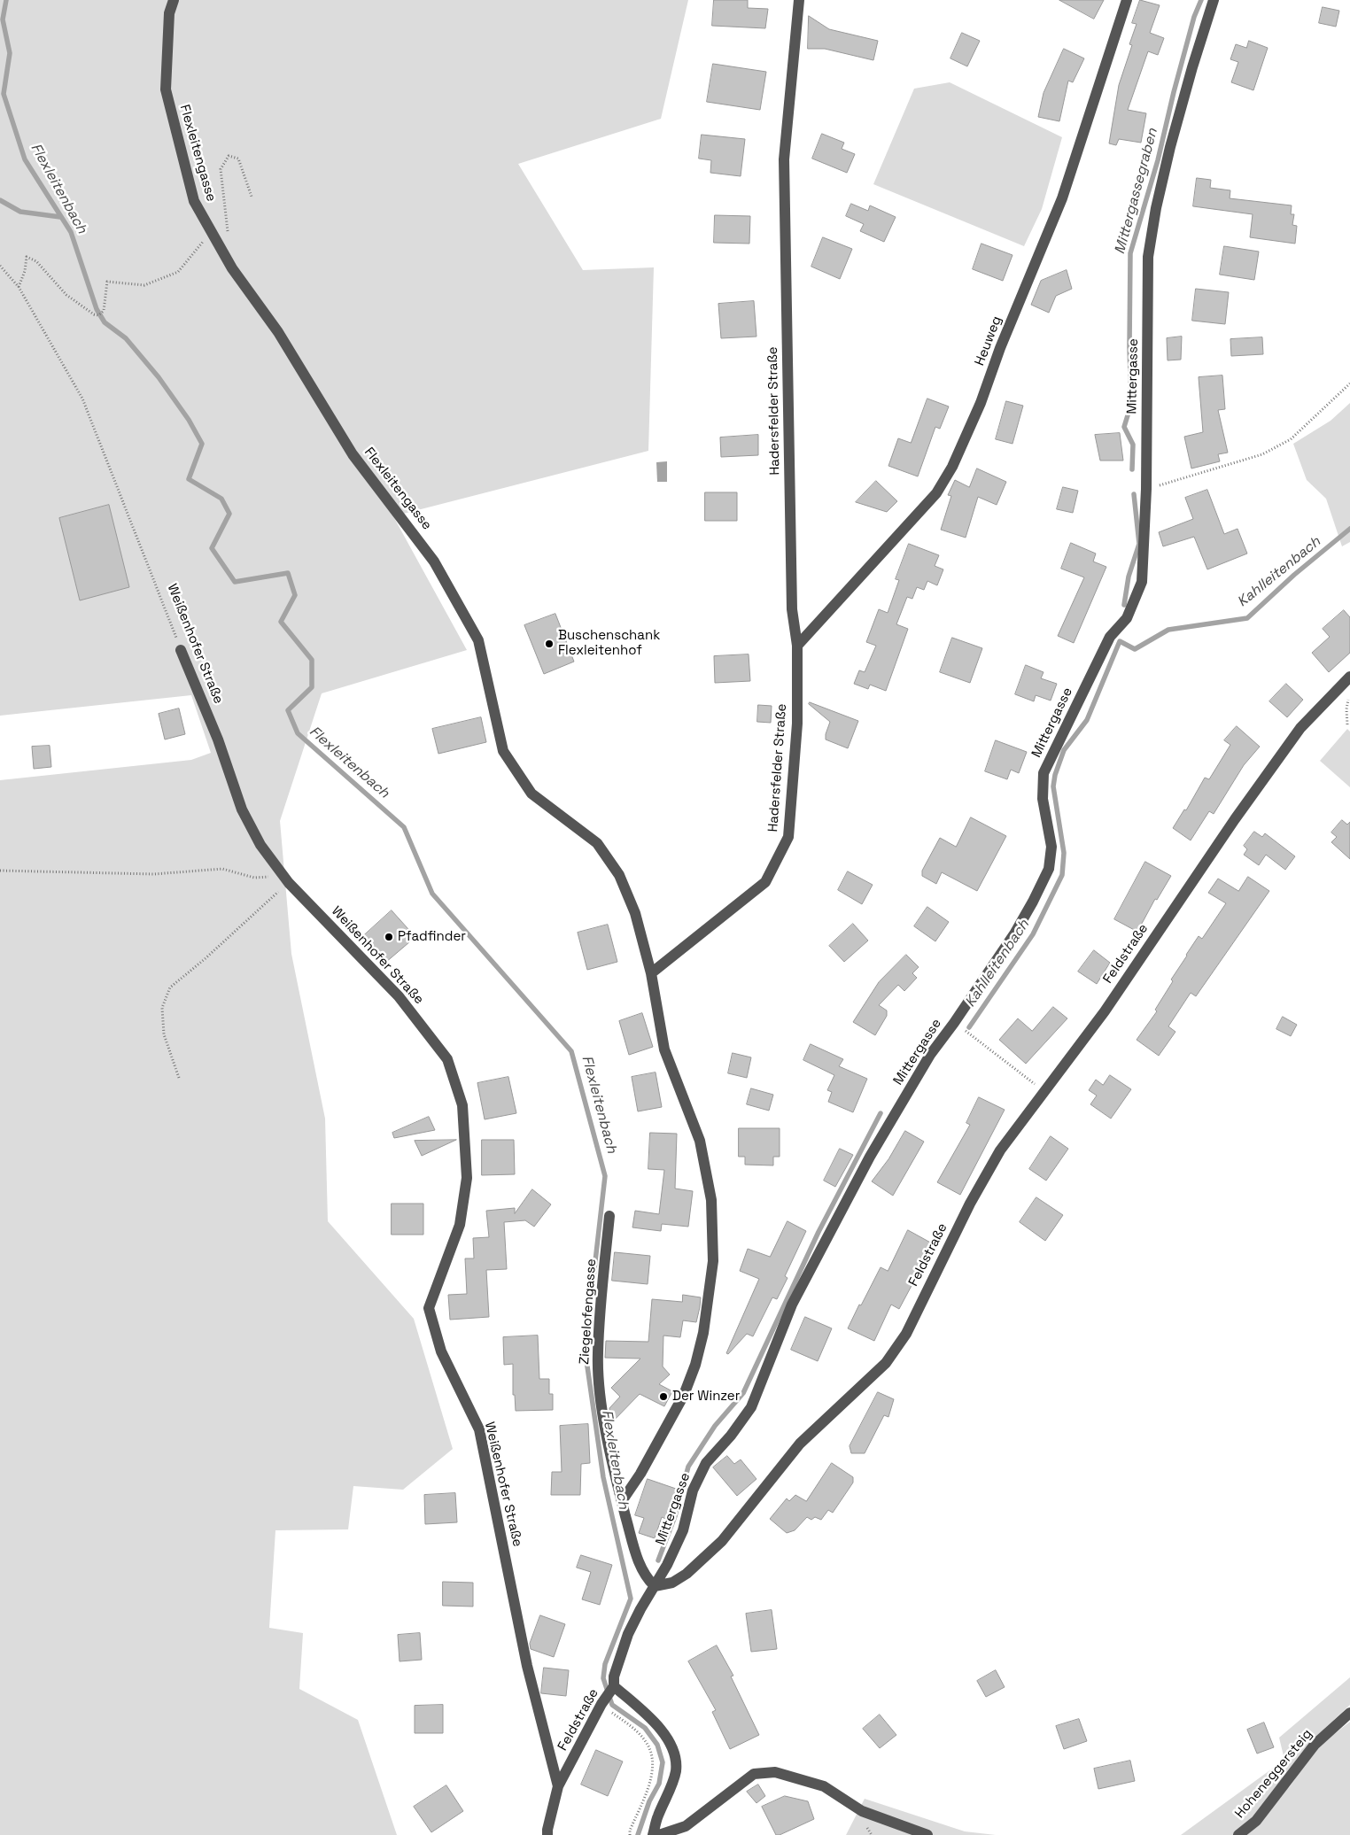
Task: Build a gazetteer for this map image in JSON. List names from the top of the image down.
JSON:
{
  "streets": {
    "street": [
      "Flexleitengasse",
      "Heuweg",
      "Mittergasse",
      "Hadersfelder Straße",
      "Weißenhofer Straße",
      "Feldstraße",
      "Ziegelofengasse",
      "Hoheneggersteig"
    ]
  },
  "crossings": [
    ["Flexleitengasse", "Hadersfelder Straße"],
    ["Heuweg", "Hadersfelder Straße"],
    ["Mittergasse", "Feldstraße"],
    ["Mittergasse", "Ziegelofengasse"],
    ["Weißenhofer Straße", "Feldstraße"],
    ["Feldstraße", "Ziegelofengasse"]
  ],
  "water": ["Flexleitenbach", "Mittergassegraben", "Kahlleitenbach"],
  "places": ["Buschenschank Flexleitenhof", "Pfadfinder", "Der Winzer"]
}
